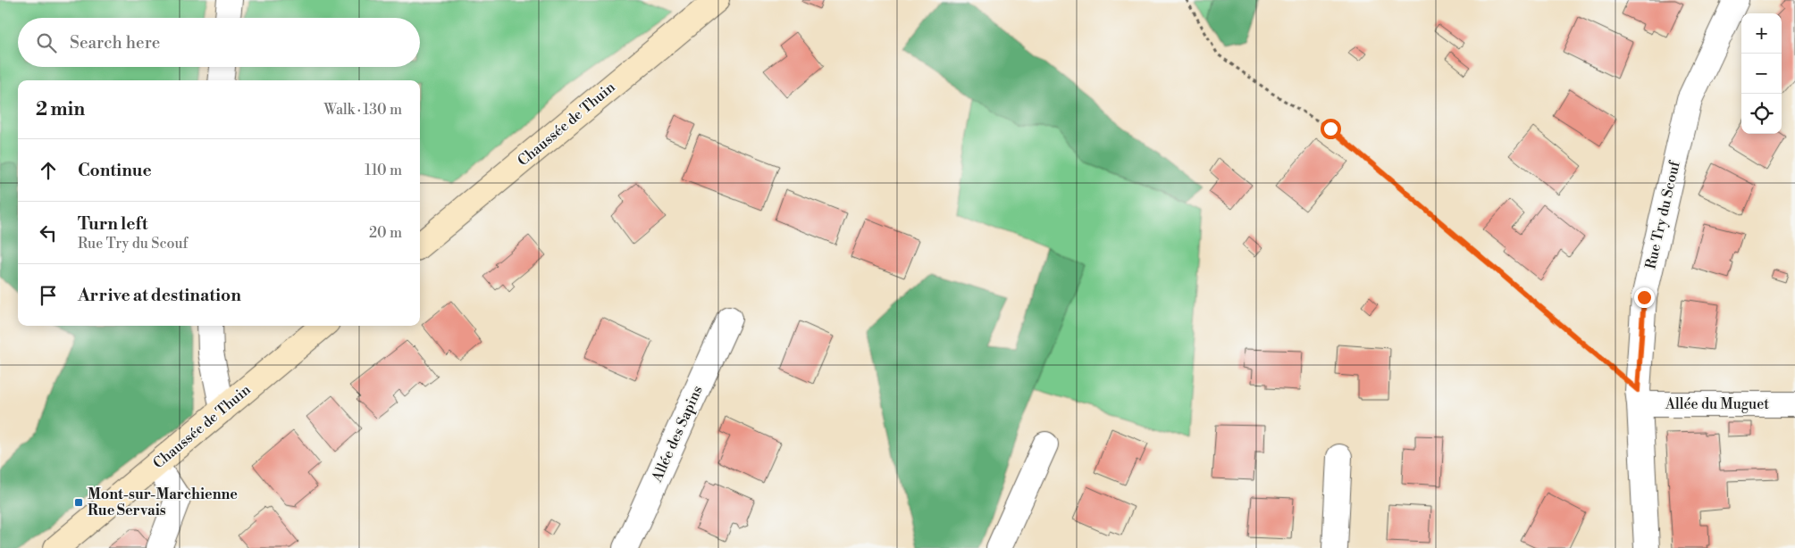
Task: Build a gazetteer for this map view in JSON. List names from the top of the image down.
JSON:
{
  "streets": {
    "main road": ["Chaussée de Thuin"],
    "street": ["Rue Try du Scouf", "Allée du Muguet", "Allée des Sapins"]
  },
  "crossings": [
    ["Rue Try du Scouf", "Allée du Muguet"]
  ],
  "places": {
    "transit": ["Mont-sur-Marchienne Rue Servais"]
  },
  "page": {
    "map_buttons": ["+", "−"],
    "search": "Search here",
    "heading": ["2 min", "Walk · 130 m"],
    "list": [
      ["Continue", "110 m"],
      ["Turn left", "Rue Try du Scouf", "20 m"],
      "Arrive at destination"
    ]
  }
}
